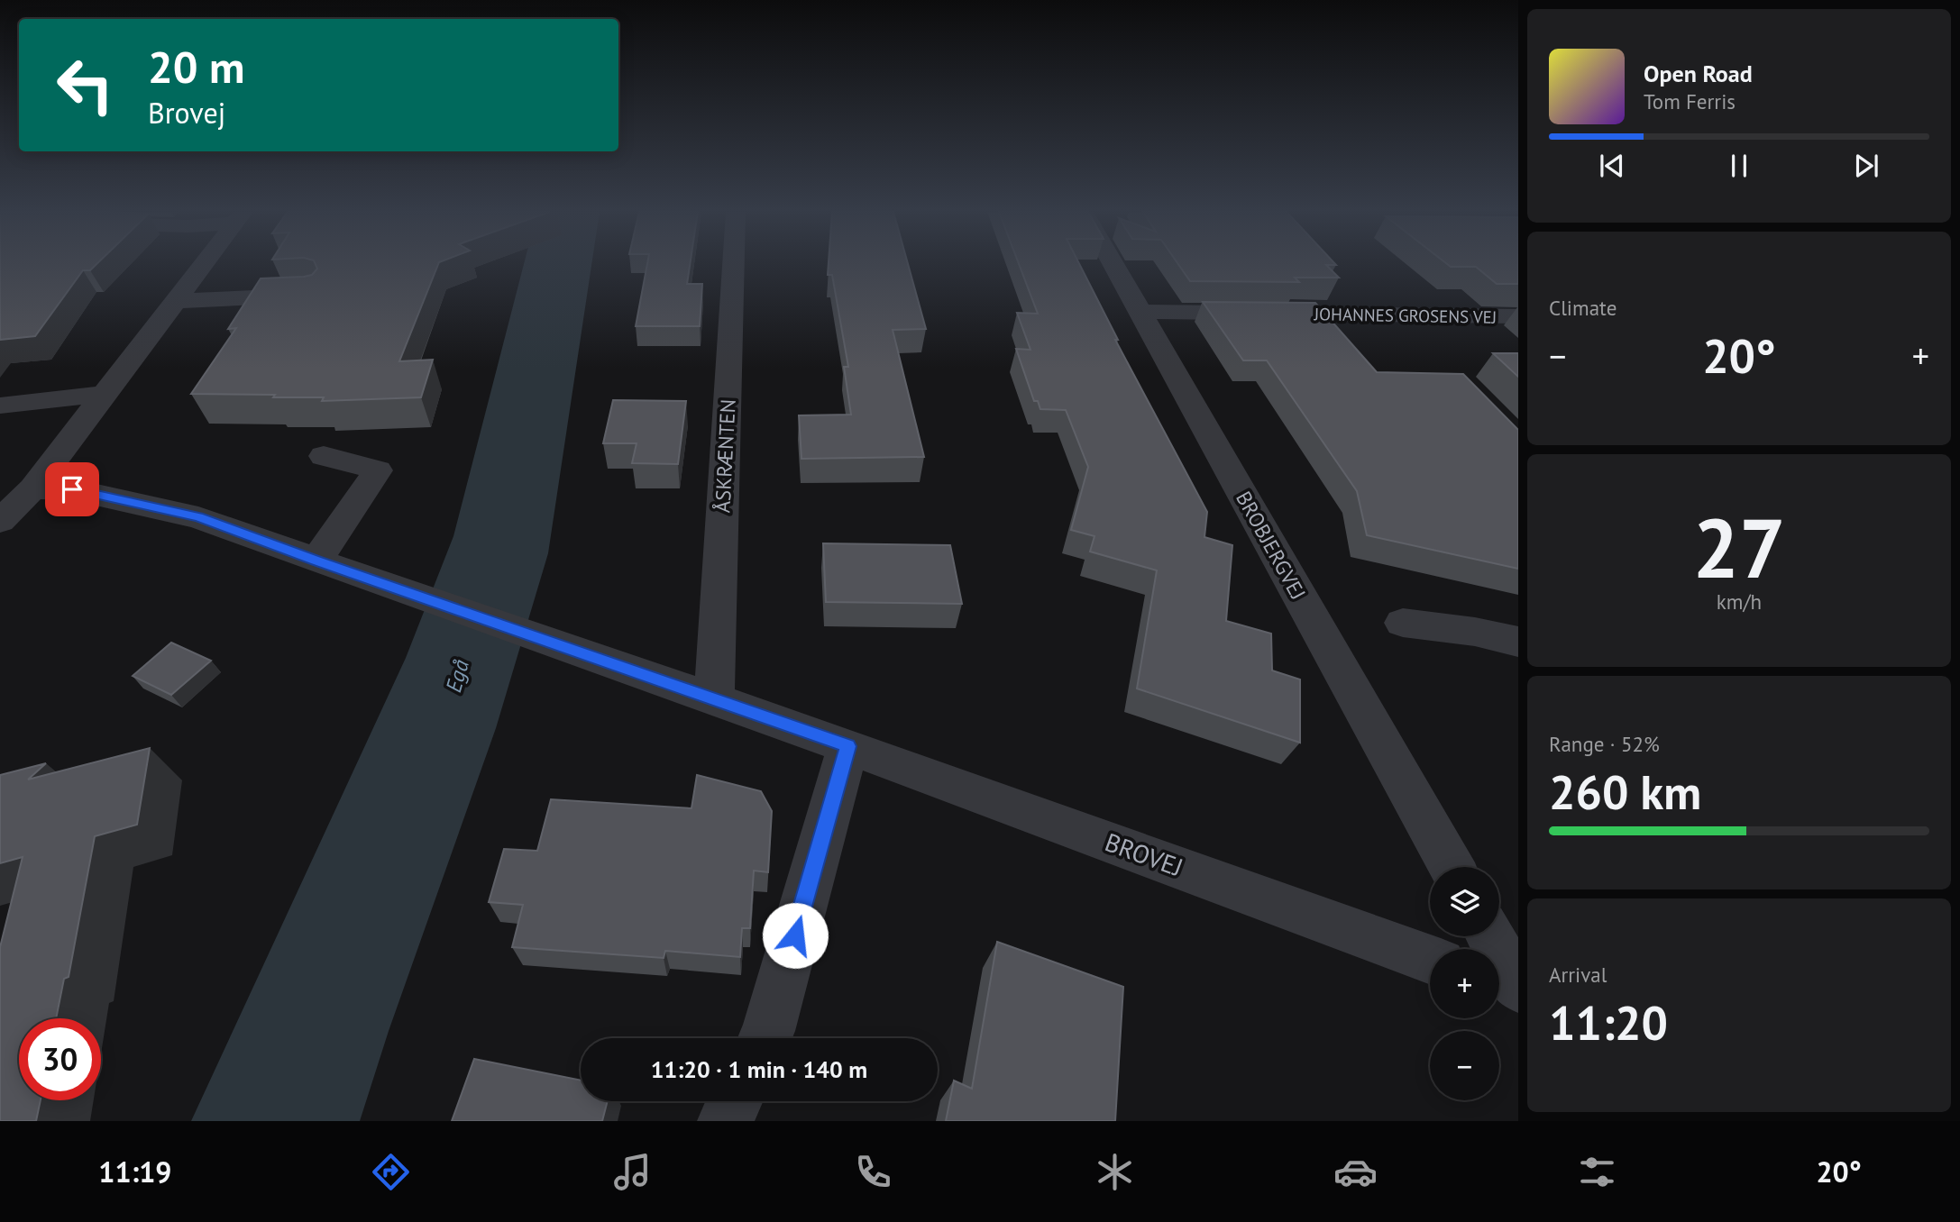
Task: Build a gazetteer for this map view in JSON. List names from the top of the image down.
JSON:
{
  "streets": {
    "street": [
      "JOHANNES GROSENS VEJ",
      "ÅSKRÆNTEN",
      "BROBJERGVEJ",
      "BROVEJ"
    ]
  },
  "crossings": [
    ["JOHANNES GROSENS VEJ", "BROBJERGVEJ"],
    ["ÅSKRÆNTEN", "BROVEJ"]
  ],
  "water": ["Egå"],
  "page": {
    "turn": ["20 m", "Brovej"],
    "song": ["Open Road", "Tom Ferris"],
    "tile": [
      "Climate",
      ["27", "km/h"],
      ["Range · 52%", "260 km"],
      ["Arrival", "11:20"]
    ],
    "heat": ["−", "20°", "+"],
    "map_buttons": ["+", "−"],
    "limit": "30",
    "trip": "11:20 · 1 min · 140 m",
    "tabs": ["11:19", "20°"]
  }
}
